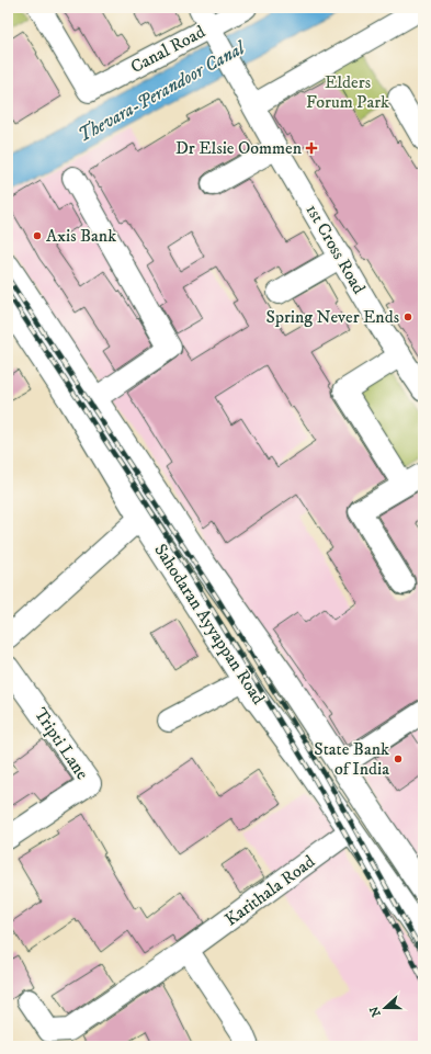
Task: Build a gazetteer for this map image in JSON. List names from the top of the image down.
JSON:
{
  "streets": {
    "main road": ["Sahodaran Ayyappan Road"],
    "street": [
      "Canal Road",
      "1st Cross Road",
      "Tripti Lane",
      "Karithala Road"
    ]
  },
  "crossings": [
    ["Canal Road", "1st Cross Road"],
    ["Sahodaran Ayyappan Road", "Karithala Road"]
  ],
  "water": ["Thevara-Perandoor Canal"],
  "parks": ["Elders Forum Park"],
  "places": {
    "health": ["Dr Elsie Oommen"],
    "other": ["Axis Bank", "Spring Never Ends", "State Bank of India"]
  },
  "north": "left"
}
